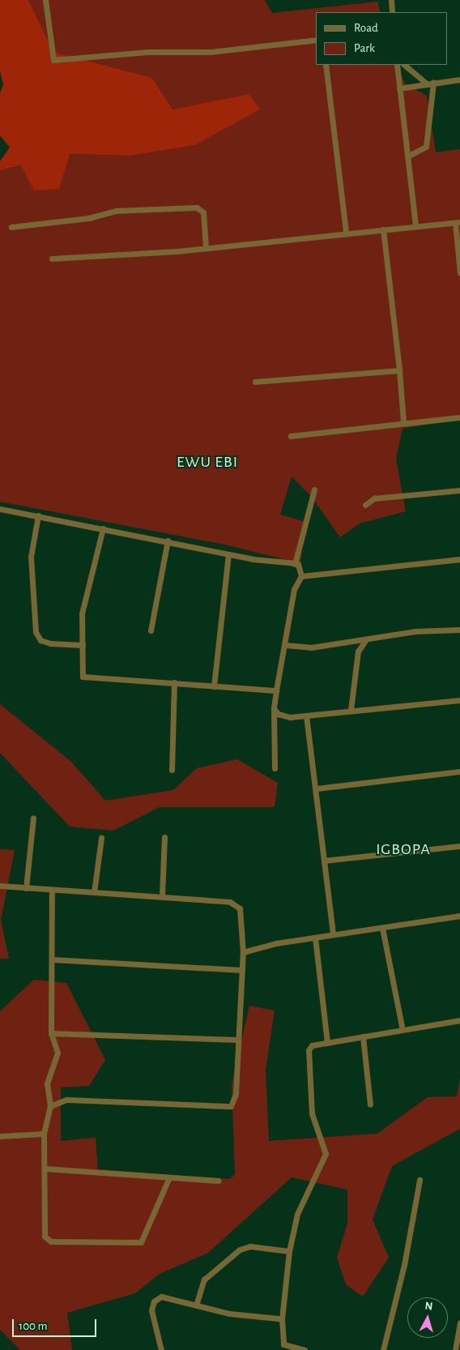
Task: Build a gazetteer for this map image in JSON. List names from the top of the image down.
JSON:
{
  "districts": ["EWU EBI", "IGBOPA"],
  "legend": ["Road", "Park"],
  "scale_bar": "100 m",
  "north": "top"
}
